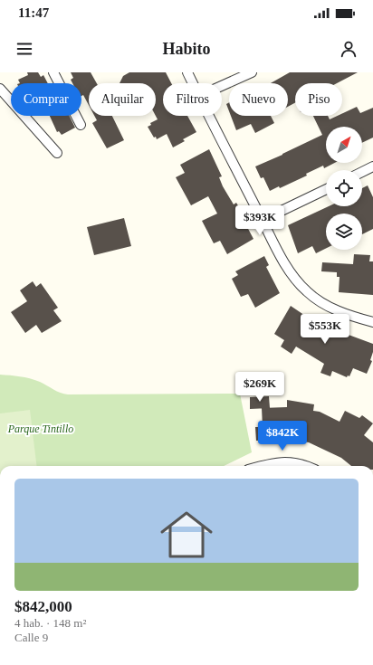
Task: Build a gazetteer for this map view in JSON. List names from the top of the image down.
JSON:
{
  "parks": ["Parque Tintillo"],
  "north": "top right",
  "page": {
    "status": "11:47",
    "header": "Habito",
    "chip": [
      "Comprar",
      "Alquilar",
      "Filtros",
      "Nuevo",
      "Piso"
    ],
    "price": [
      "$393K",
      "$553K",
      "$269K",
      "$842K"
    ],
    "list": [
      {
        "name": "$842,000",
        "note": "4 hab. · 148 m² · Calle 9"
      }
    ]
  }
}
